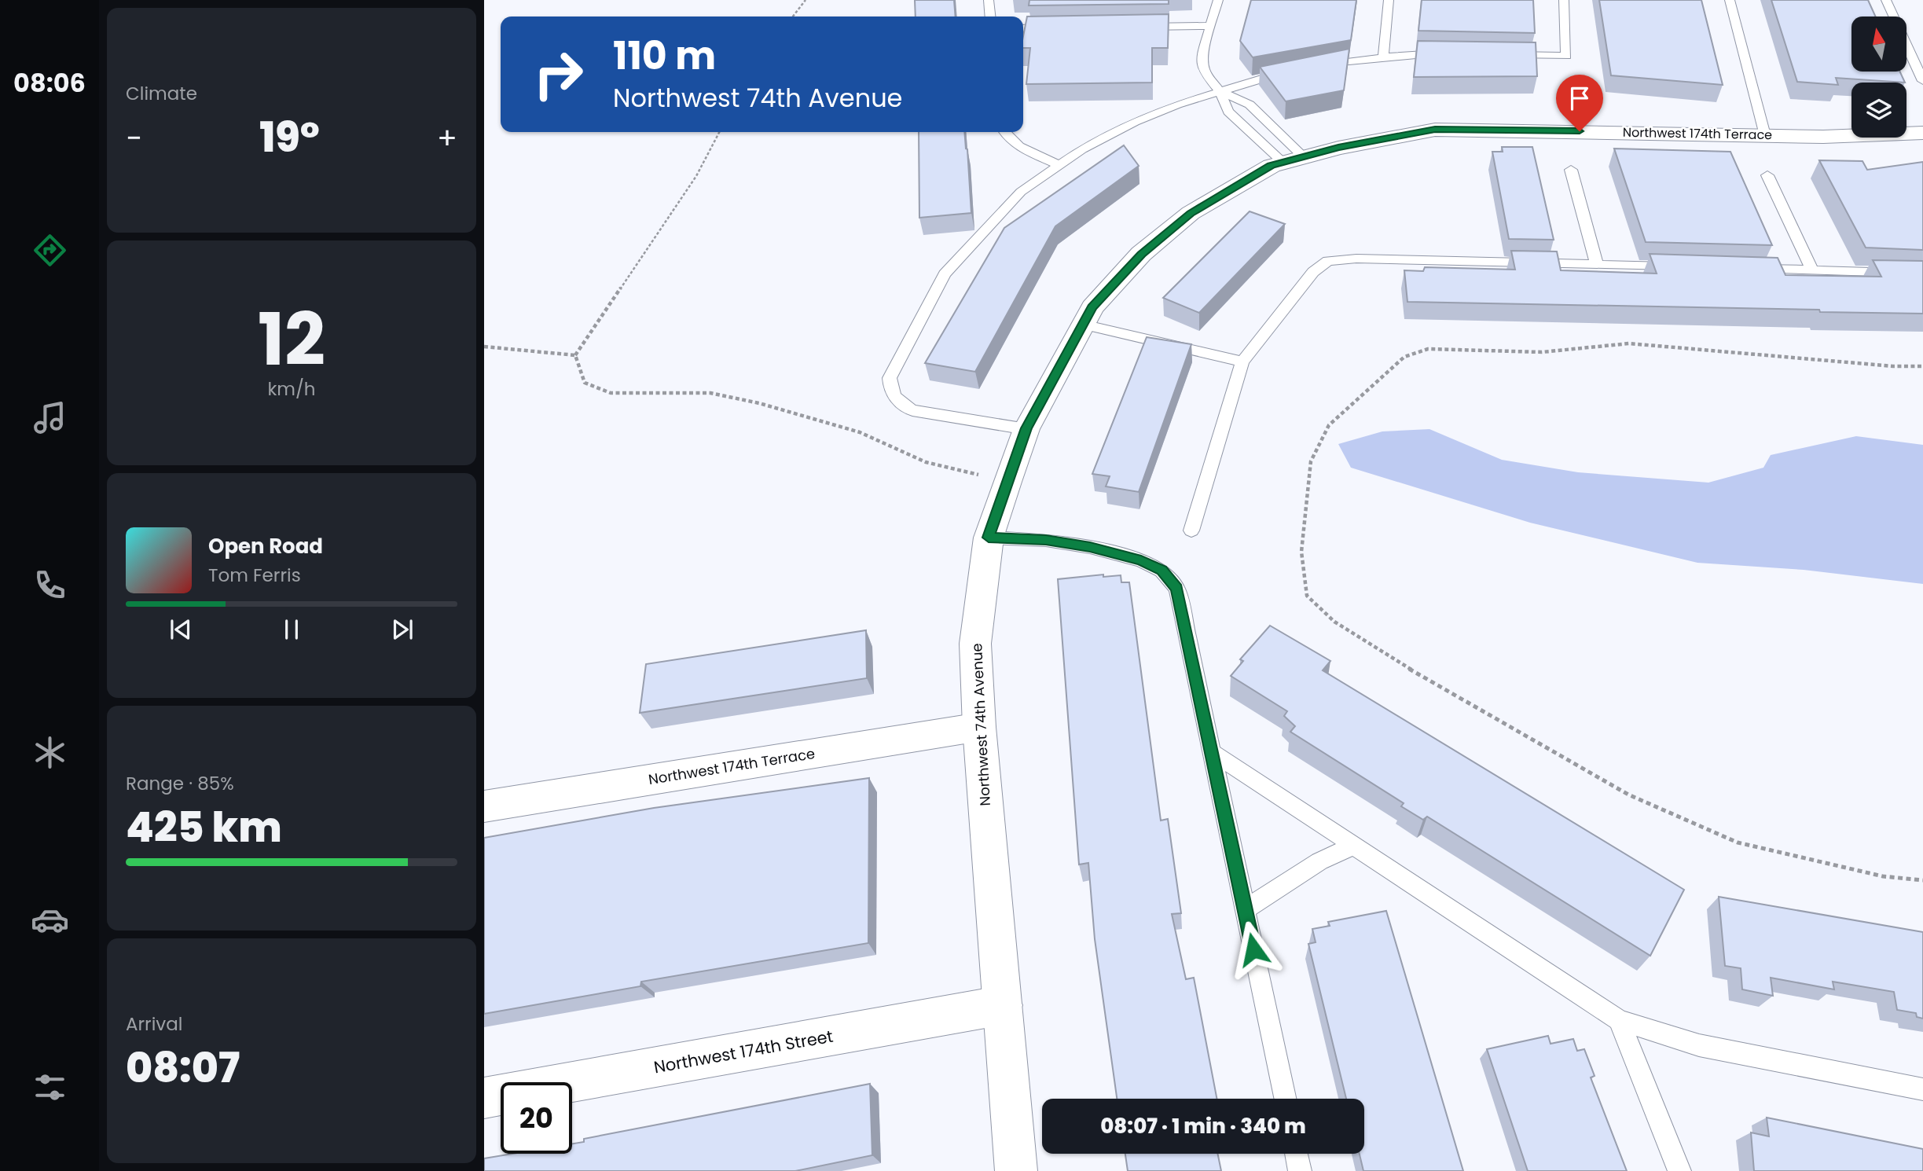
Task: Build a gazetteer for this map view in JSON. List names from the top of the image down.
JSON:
{
  "streets": {
    "street": ["Northwest 174th Terrace", "Northwest 74th Avenue", "Northwest 174th Street"]
  },
  "crossings": [
    ["Northwest 174th Terrace", "Northwest 74th Avenue"],
    ["Northwest 74th Avenue", "Northwest 174th Street"]
  ],
  "north": "top",
  "page": {
    "tabs": "08:06",
    "tile": [
      "Climate",
      ["12", "km/h"],
      ["Range · 85%", "425 km"],
      ["Arrival", "08:07"]
    ],
    "turn": ["110 m", "Northwest 74th Avenue"],
    "heat": ["−", "19°", "+"],
    "song": ["Open Road", "Tom Ferris"],
    "limit": "20",
    "trip": "08:07 · 1 min · 340 m"
  }
}
